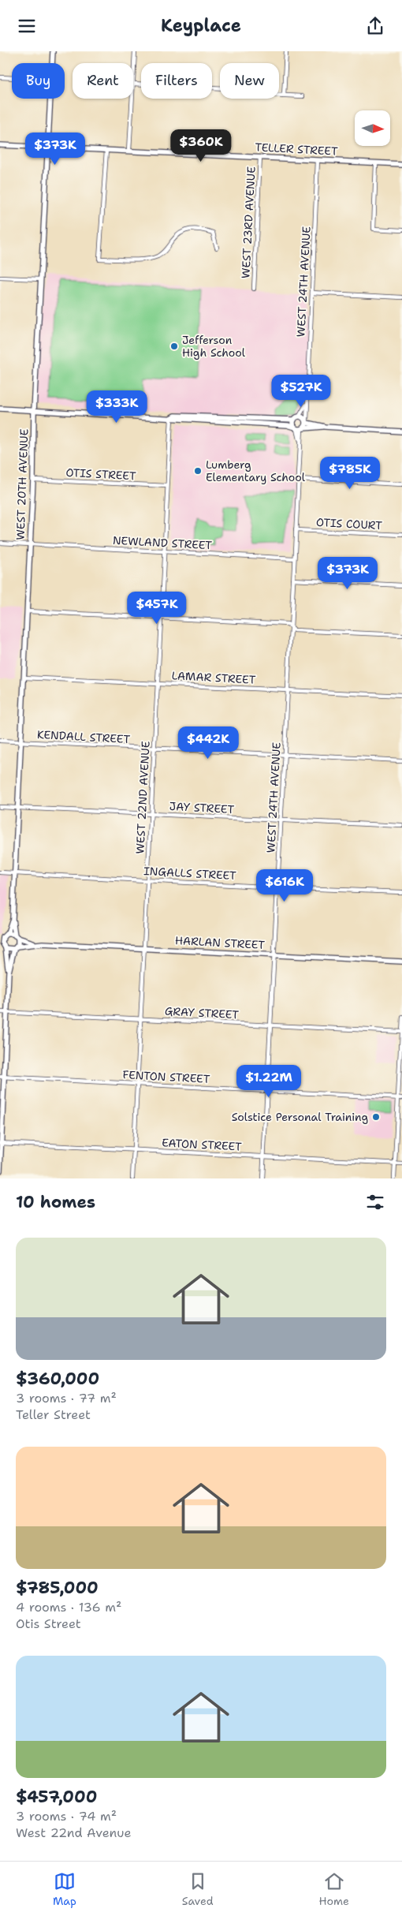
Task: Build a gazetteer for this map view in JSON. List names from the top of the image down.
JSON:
{
  "streets": {
    "street": [
      "TELLER STREET",
      "WEST 23RD AVENUE",
      "WEST 24TH AVENUE",
      "OTIS STREET",
      "WEST 20TH AVENUE",
      "OTIS COURT",
      "NEWLAND STREET",
      "LAMAR STREET",
      "KENDALL STREET",
      "WEST 22ND AVENUE",
      "JAY STREET",
      "INGALLS STREET",
      "HARLAN STREET",
      "GRAY STREET",
      "FENTON STREET",
      "EATON STREET"
    ]
  },
  "crossings": [
    ["TELLER STREET", "WEST 23RD AVENUE"],
    ["TELLER STREET", "WEST 24TH AVENUE"],
    ["TELLER STREET", "WEST 20TH AVENUE"],
    ["WEST 24TH AVENUE", "OTIS COURT"],
    ["WEST 24TH AVENUE", "NEWLAND STREET"],
    ["WEST 24TH AVENUE", "LAMAR STREET"],
    ["WEST 24TH AVENUE", "KENDALL STREET"],
    ["WEST 24TH AVENUE", "JAY STREET"],
    ["WEST 24TH AVENUE", "INGALLS STREET"],
    ["WEST 24TH AVENUE", "HARLAN STREET"],
    ["WEST 24TH AVENUE", "GRAY STREET"],
    ["WEST 24TH AVENUE", "FENTON STREET"],
    ["WEST 24TH AVENUE", "EATON STREET"],
    ["OTIS STREET", "WEST 20TH AVENUE"],
    ["OTIS STREET", "WEST 22ND AVENUE"],
    ["WEST 20TH AVENUE", "NEWLAND STREET"],
    ["WEST 20TH AVENUE", "LAMAR STREET"],
    ["WEST 20TH AVENUE", "KENDALL STREET"],
    ["WEST 20TH AVENUE", "JAY STREET"],
    ["WEST 20TH AVENUE", "INGALLS STREET"],
    ["WEST 20TH AVENUE", "HARLAN STREET"],
    ["NEWLAND STREET", "WEST 22ND AVENUE"],
    ["LAMAR STREET", "WEST 22ND AVENUE"],
    ["KENDALL STREET", "WEST 22ND AVENUE"],
    ["WEST 22ND AVENUE", "JAY STREET"],
    ["WEST 22ND AVENUE", "INGALLS STREET"],
    ["WEST 22ND AVENUE", "HARLAN STREET"],
    ["WEST 22ND AVENUE", "GRAY STREET"],
    ["WEST 22ND AVENUE", "FENTON STREET"],
    ["WEST 22ND AVENUE", "EATON STREET"]
  ],
  "places": ["Jefferson High School", "Lumberg Elementary School", "Solstice Personal Training"],
  "north": "right",
  "page": {
    "header": "Keyplace",
    "chip": [
      "Buy",
      "Rent",
      "Filters",
      "New"
    ],
    "price": [
      "$360K",
      "$373K",
      "$527K",
      "$333K",
      "$785K",
      "$373K",
      "$457K",
      "$442K",
      "$616K",
      "$1.22M"
    ],
    "heading": "10 homes",
    "list": [
      {
        "name": "$360,000",
        "note": "3 rooms · 77 m² · Teller Street"
      },
      {
        "name": "$785,000",
        "note": "4 rooms · 136 m² · Otis Street"
      },
      {
        "name": "$457,000",
        "note": "3 rooms · 74 m² · West 22nd Avenue"
      }
    ],
    "tabs": ["Map", "Saved", "Home"]
  }
}
